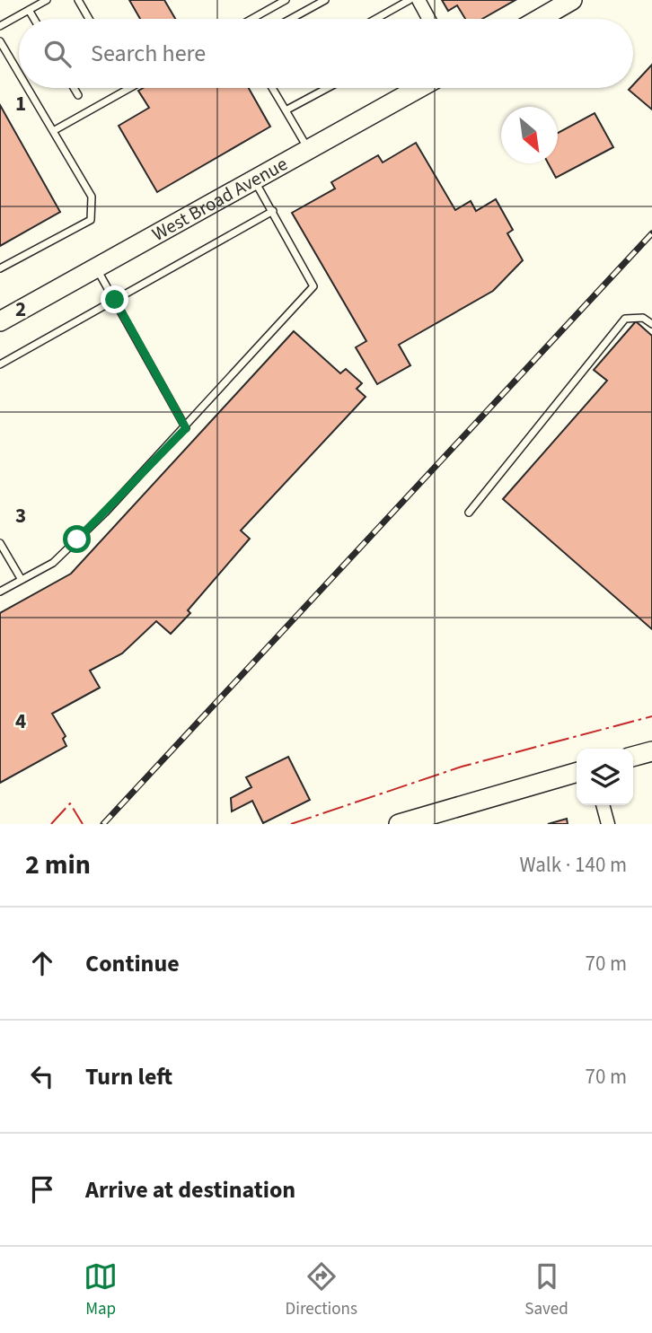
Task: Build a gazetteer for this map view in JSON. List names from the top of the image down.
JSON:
{
  "streets": {
    "street": ["West Broad Avenue"]
  },
  "north": "bottom right",
  "page": {
    "search": "Search here",
    "heading": ["2 min", "Walk · 140 m"],
    "list": [
      ["Continue", "70 m"],
      ["Turn left", "70 m"],
      "Arrive at destination"
    ],
    "nav": ["Map", "Directions", "Saved"]
  },
  "grid": {
    "rows": [
      "1",
      "2",
      "3",
      "4"
    ]
  }
}
